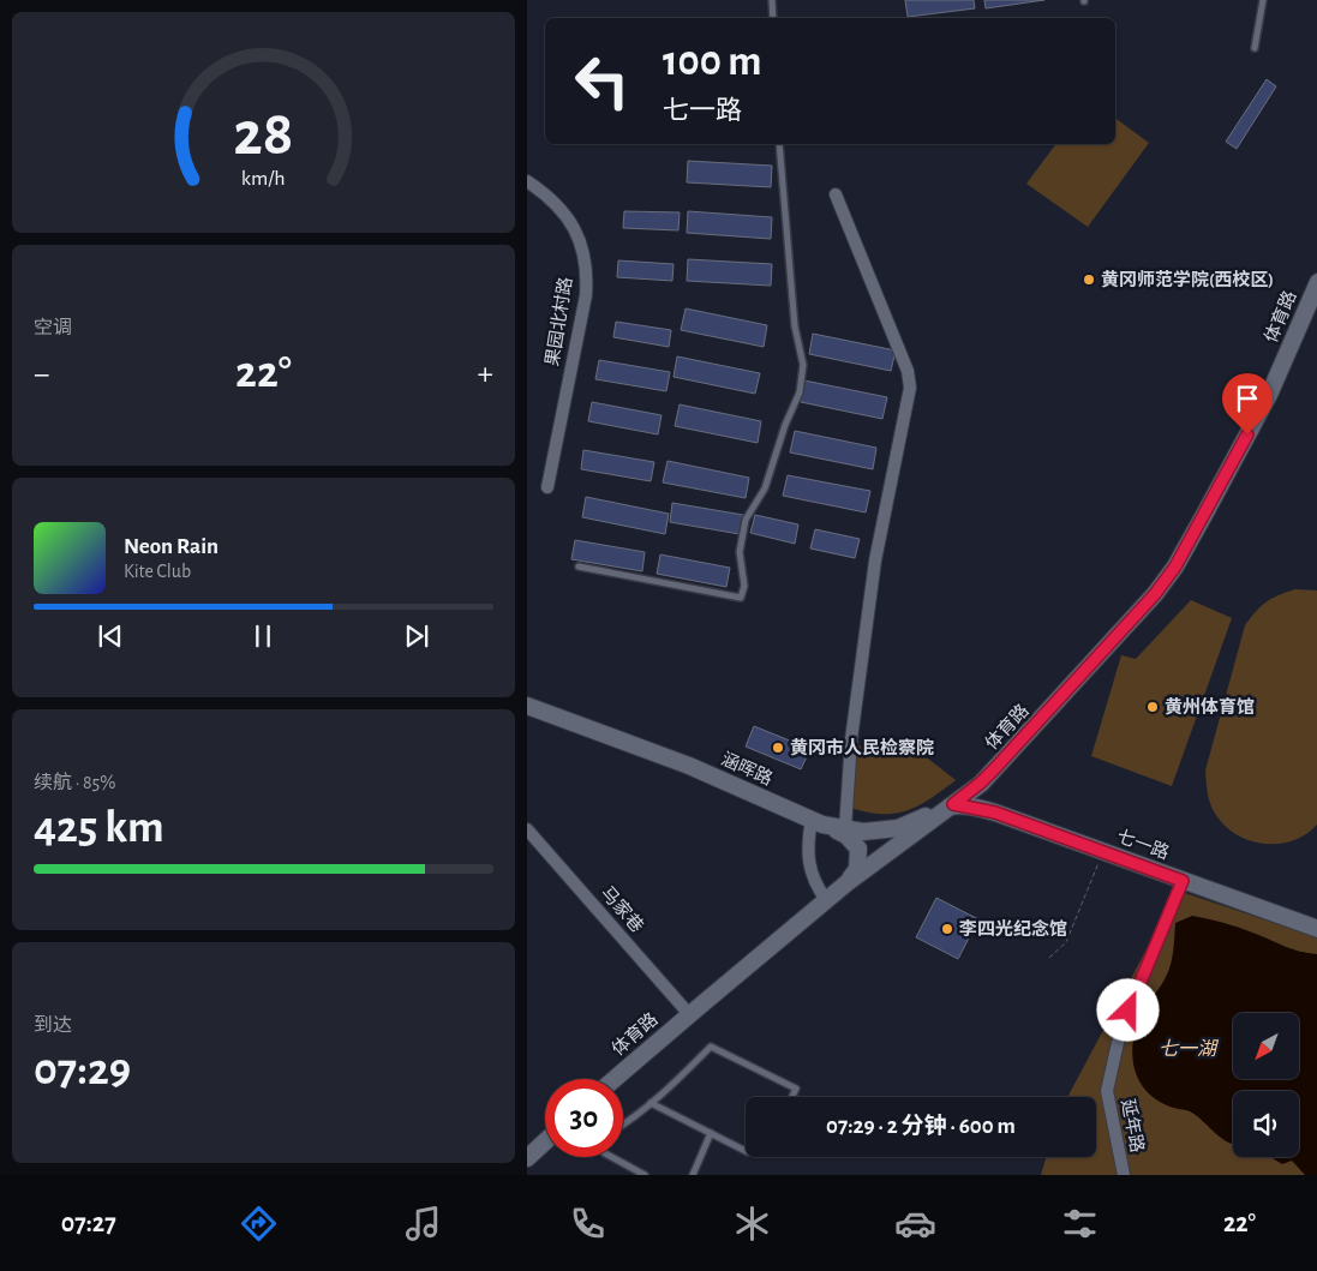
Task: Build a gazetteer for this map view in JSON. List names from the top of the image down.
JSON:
{
  "streets": {
    "street": [
      "体育路",
      "果园北村路",
      "涵晖路",
      "七一路",
      "马家巷",
      "延年路"
    ]
  },
  "crossings": [
    ["体育路", "涵晖路"],
    ["体育路", "七一路"],
    ["体育路", "马家巷"],
    ["涵晖路", "七一路"],
    ["七一路", "延年路"]
  ],
  "water": ["七一湖"],
  "places": [
    "黄冈师范学院(西校区)",
    "黄州体育馆",
    "黄冈市人民检察院",
    "李四光纪念馆"
  ],
  "north": "bottom left",
  "page": {
    "turn": ["100 m", "七一路"],
    "tile": [
      "空调",
      ["续航 · 85%", "425 km"],
      ["到达", "07:29"]
    ],
    "heat": ["−", "22°", "+"],
    "song": ["Neon Rain", "Kite Club"],
    "limit": "30",
    "trip": "07:29 · 2 分钟 · 600 m",
    "tabs": ["07:27", "22°"],
    "gauge": ["28", "km/h"]
  }
}
